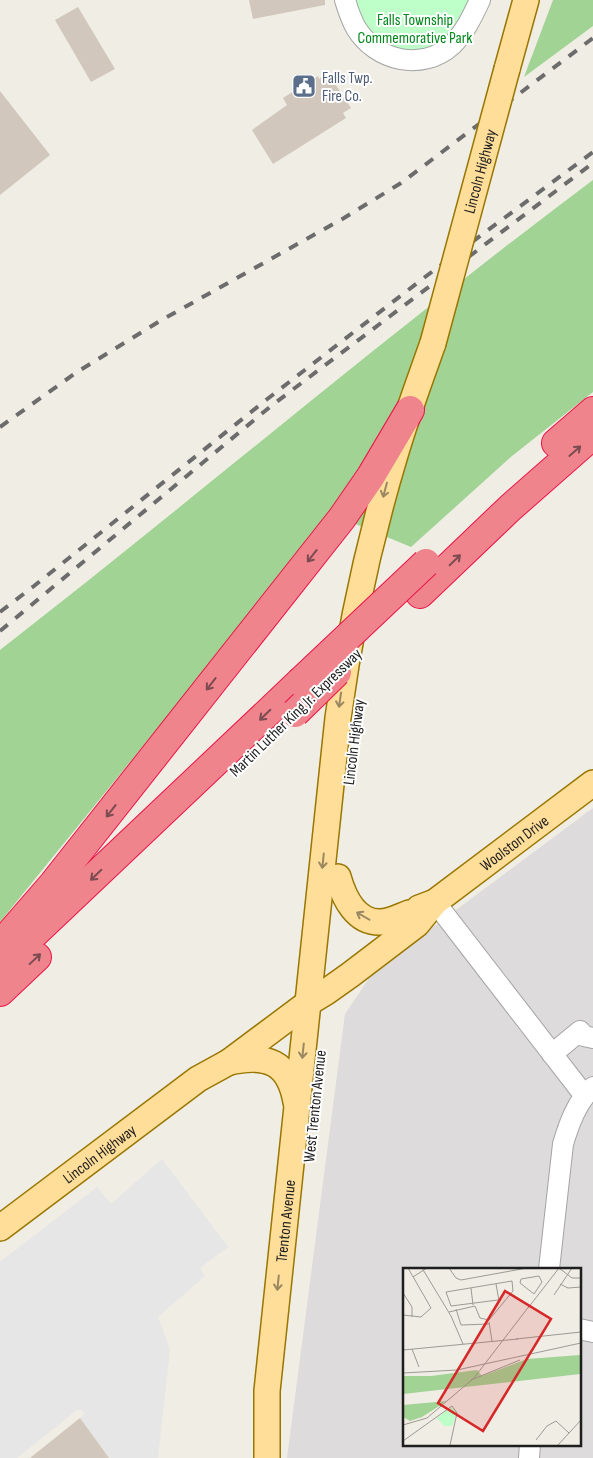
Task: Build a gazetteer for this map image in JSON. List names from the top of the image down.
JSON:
{
  "streets": {
    "highway": ["Martin Luther King Jr. Expressway"],
    "main road": [
      "Lincoln Highway",
      "Woolston Drive",
      "West Trenton Avenue",
      "Trenton Avenue"
    ]
  },
  "crossings": [
    ["Lincoln Highway", "Woolston Drive"],
    ["Lincoln Highway", "West Trenton Avenue"],
    ["Lincoln Highway", "Trenton Avenue"],
    ["Woolston Drive", "West Trenton Avenue"],
    ["Woolston Drive", "Trenton Avenue"],
    ["West Trenton Avenue", "Trenton Avenue"]
  ],
  "one_way": ["Trenton Avenue"],
  "parks": ["Falls Township Commemorative Park"],
  "places": {
    "public building": ["Falls Twp. Fire Co."]
  }
}
